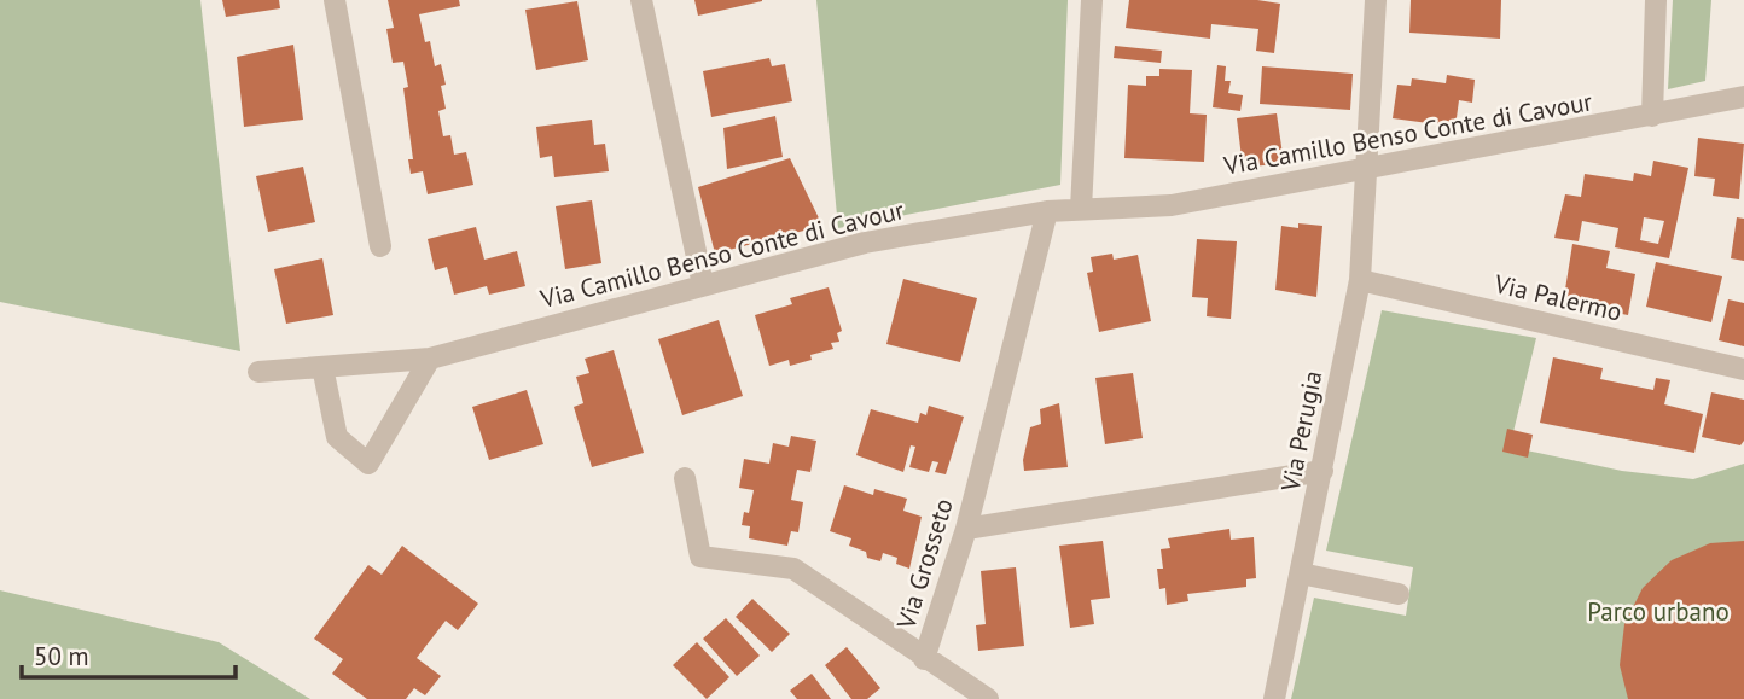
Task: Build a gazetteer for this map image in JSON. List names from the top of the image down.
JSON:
{
  "streets": {
    "street": [
      "Via Camillo Benso Conte di Cavour",
      "Via Palermo",
      "Via Perugia",
      "Via Grosseto"
    ]
  },
  "crossings": [
    ["Via Camillo Benso Conte di Cavour", "Via Perugia"],
    ["Via Camillo Benso Conte di Cavour", "Via Grosseto"],
    ["Via Palermo", "Via Perugia"]
  ],
  "parks": ["Parco urbano"],
  "scale_bar": "50 m"
}
